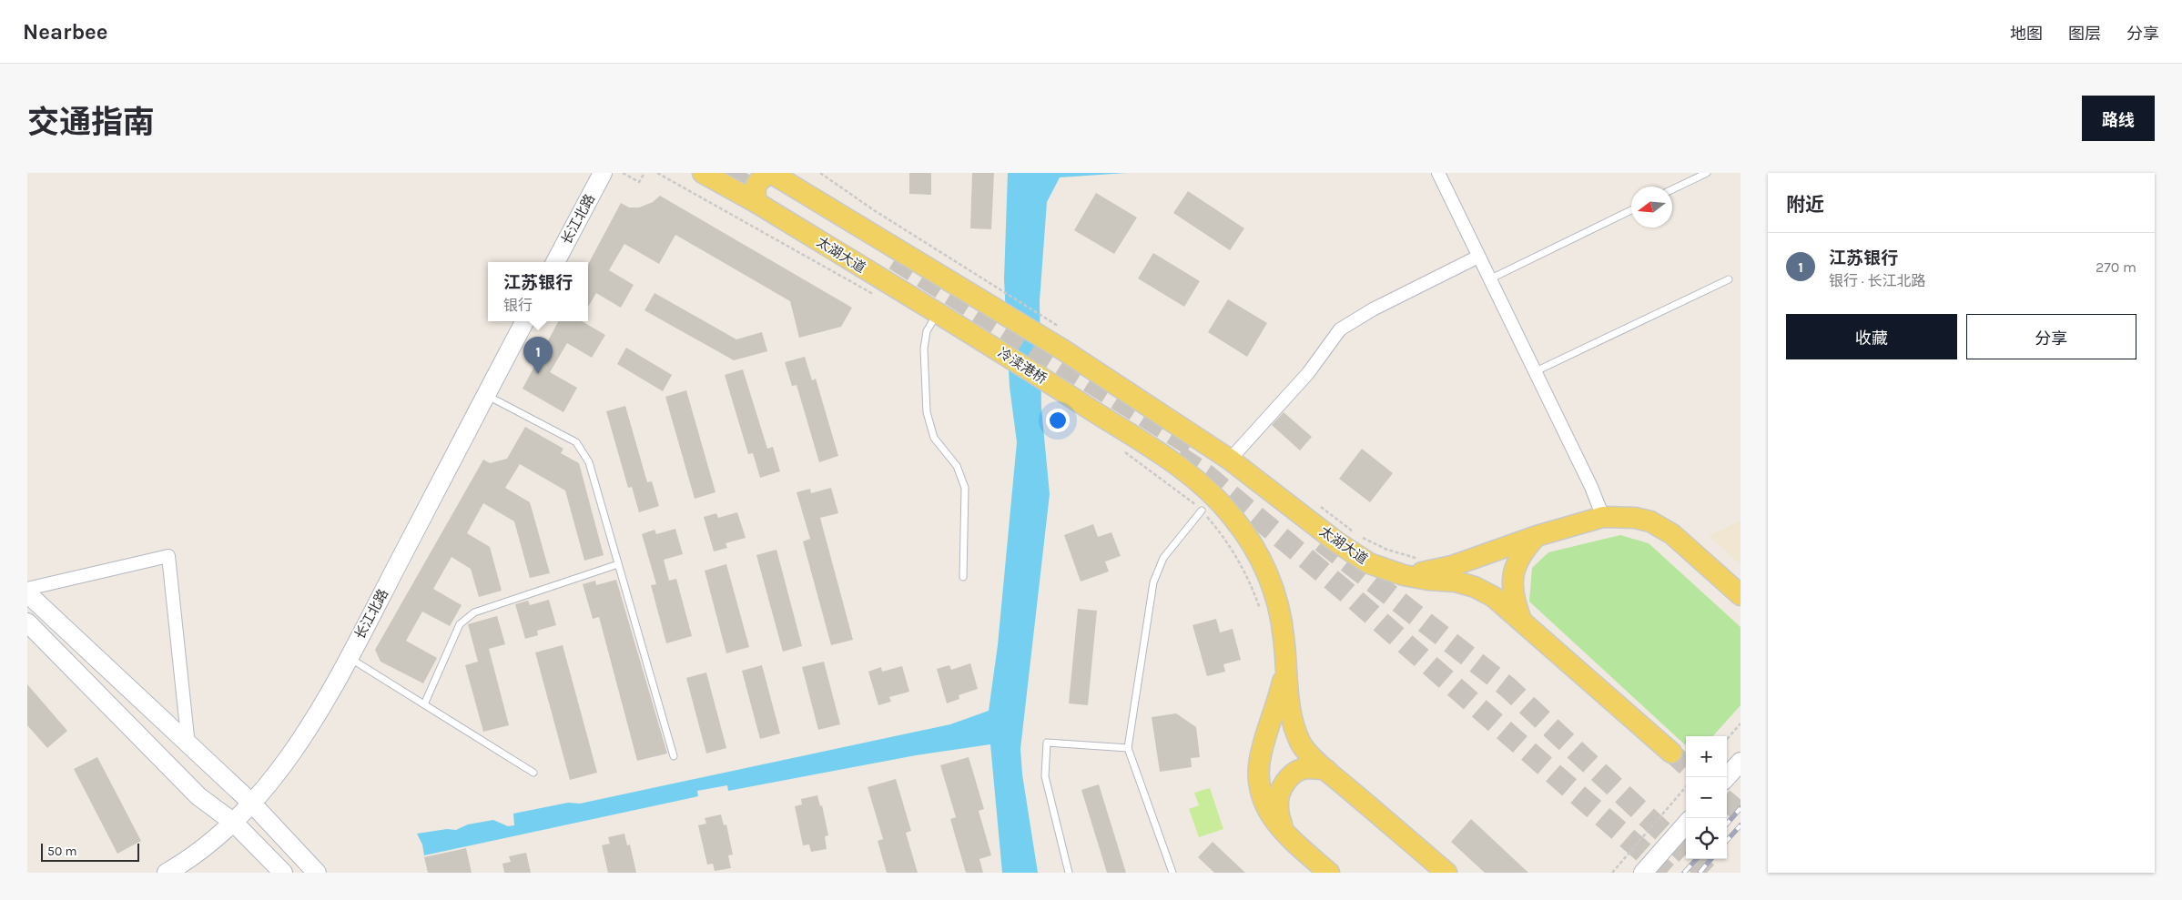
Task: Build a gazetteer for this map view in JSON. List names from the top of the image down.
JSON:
{
  "streets": {
    "main road": ["长江北路", "太湖大道", "冷渎港桥"]
  },
  "crossings": [
    ["太湖大道", "冷渎港桥"]
  ],
  "scale_bar": "50 m",
  "north": "left",
  "page": {
    "header": "Nearbee",
    "nav": ["地图", "图层", "分享"],
    "title": "交通指南",
    "buttons": [
      "路线",
      ["收藏", "分享"]
    ],
    "heading": "附近",
    "list": [
      {
        "mark": "1",
        "name": "江苏银行",
        "note": "银行 · 长江北路",
        "value": "270 m"
      }
    ],
    "popup": ["江苏银行", "银行"],
    "pins": "1",
    "map_buttons": ["+", "−"],
    "scale": "50 m"
  }
}
